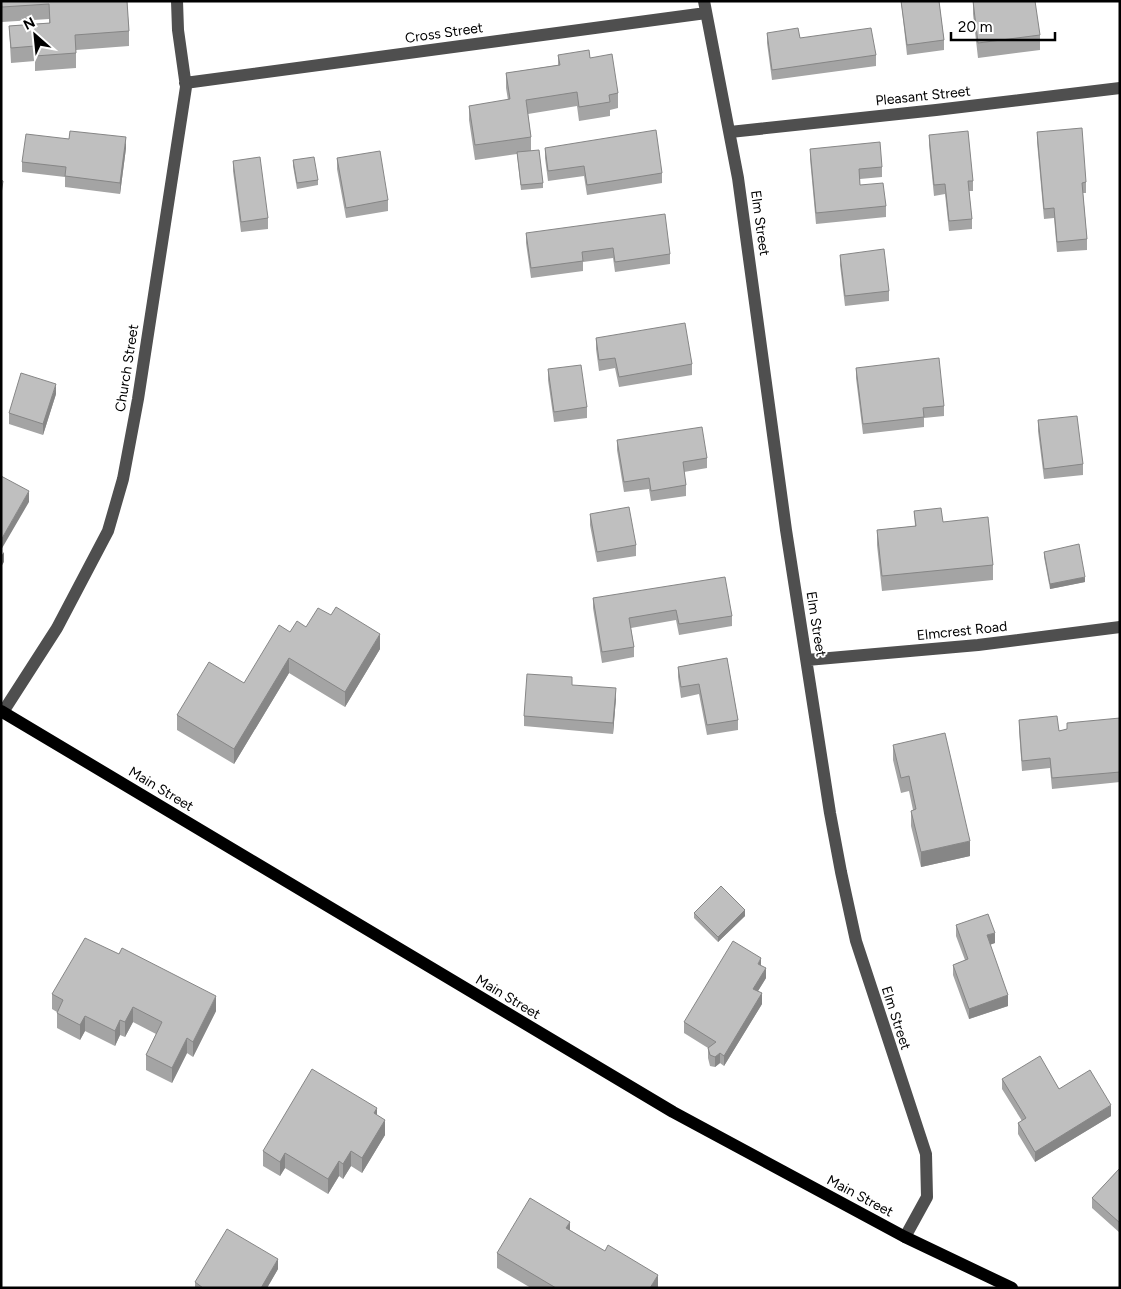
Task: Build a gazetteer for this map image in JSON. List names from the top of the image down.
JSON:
{
  "streets": {
    "main road": ["Main Street"],
    "street": [
      "Cross Street",
      "Pleasant Street",
      "Elm Street",
      "Church Street",
      "Elmcrest Road"
    ]
  },
  "crossings": [
    ["Cross Street", "Elm Street"],
    ["Cross Street", "Church Street"],
    ["Pleasant Street", "Elm Street"],
    ["Elm Street", "Elmcrest Road"],
    ["Elm Street", "Main Street"],
    ["Church Street", "Main Street"]
  ],
  "scale_bar": "20 m",
  "north": "top left"
}
